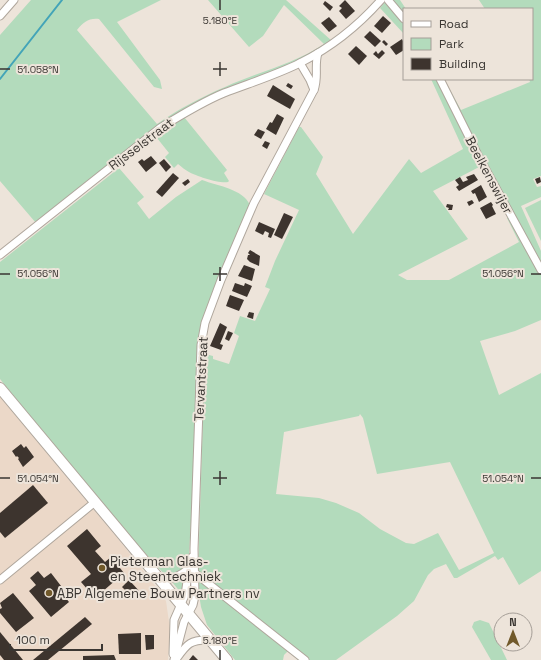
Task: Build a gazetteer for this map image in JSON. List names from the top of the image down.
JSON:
{
  "streets": {
    "street": ["Rijsselstraat", "Beelkenswijer", "Tervantstraat"]
  },
  "places": ["Pieterman Glas- en Steentechniek", "ABP Algemene Bouw Partners nv"],
  "legend": ["Road", "Park", "Building"],
  "scale_bar": "100 m",
  "north": "top",
  "coordinates": [
    "5.180°E",
    "51.058°N",
    "51.056°N",
    "51.054°N"
  ]
}
